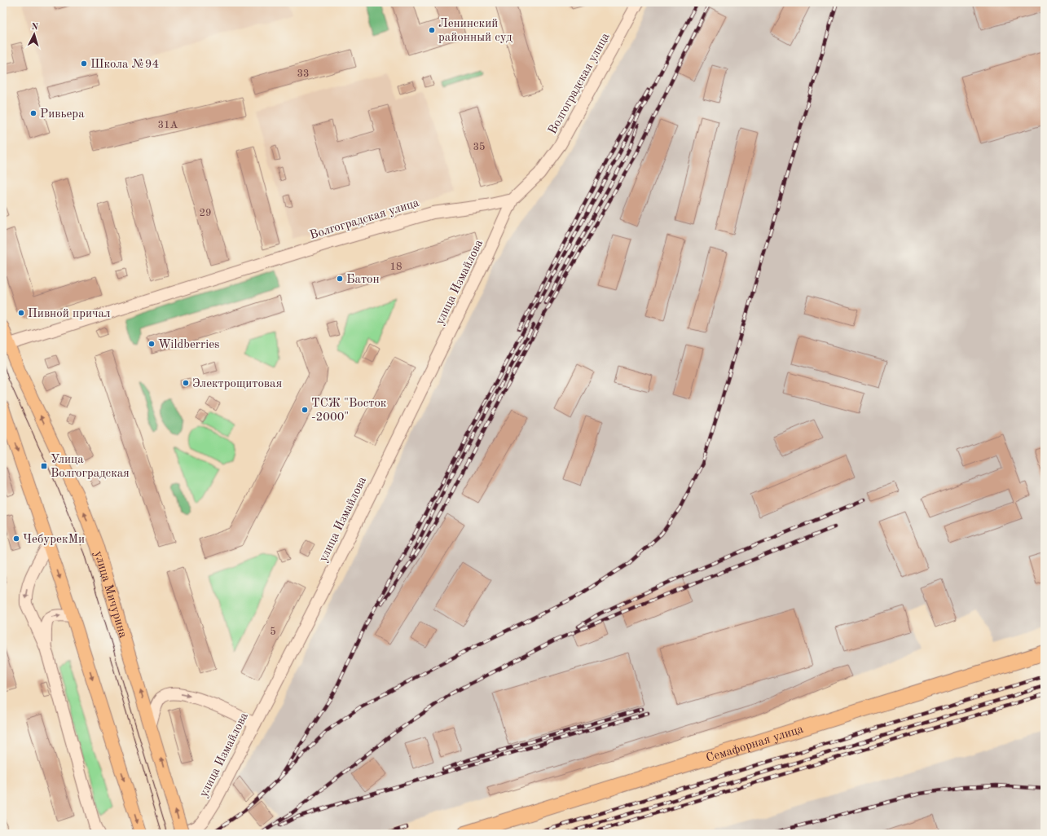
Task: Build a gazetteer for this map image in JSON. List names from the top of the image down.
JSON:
{
  "streets": {
    "highway": ["Семафорная улица"],
    "main road": ["Волгоградская улица", "улица Измайлова", "улица Мичурина"]
  },
  "crossings": [
    ["Волгоградская улица", "улица Измайлова"],
    ["Волгоградская улица", "улица Мичурина"]
  ],
  "places": {
    "other": [
      "Ленинский районный суд",
      "Школа №94",
      "Ривьера",
      "Батон",
      "Пивной причал",
      "Wildberries",
      "Электрощитовая",
      "ТСЖ \"Восток -2000\"",
      "ЧебурекМи"
    ],
    "transit": ["Улица Волгоградская"]
  },
  "house_numbers": [
    "33",
    "31А",
    "35",
    "29",
    "18",
    "5"
  ],
  "north": "top"
}
